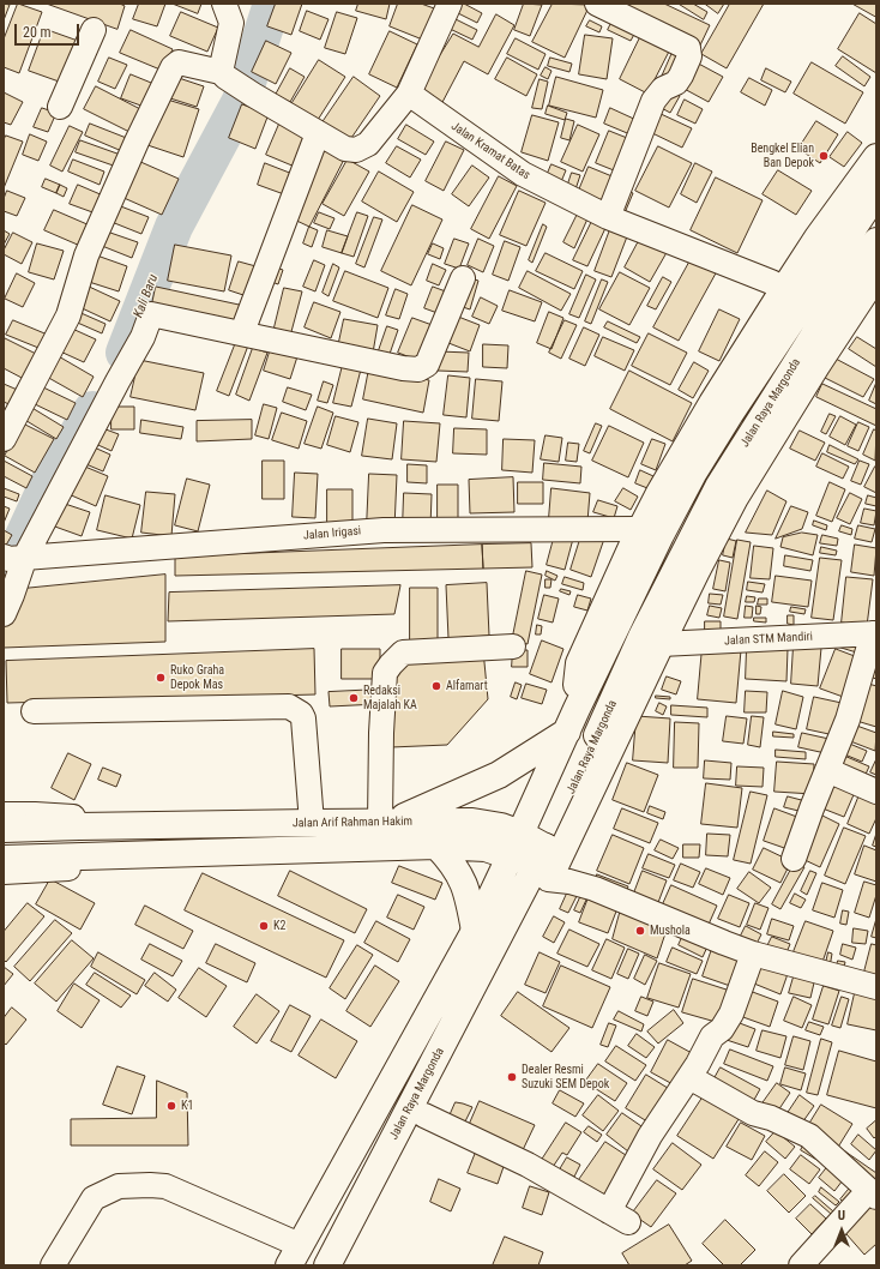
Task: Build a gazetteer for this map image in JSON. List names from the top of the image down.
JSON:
{
  "streets": {
    "main road": ["Jalan Raya Margonda", "Jalan Arif Rahman Hakim"],
    "street": ["Jalan Kramat Batas", "Jalan Irigasi", "Jalan STM Mandiri"]
  },
  "crossings": [
    ["Jalan Raya Margonda", "Jalan STM Mandiri"],
    ["Jalan Raya Margonda", "Jalan Arif Rahman Hakim"]
  ],
  "water": ["Kali Baru"],
  "places": [
    "Bengkel Elian Ban Depok",
    "Ruko Graha Depok Mas",
    "Alfamart",
    "Redaksi Majalah KA",
    "K2",
    "Mushola",
    "Dealer Resmi Suzuki SEM Depok",
    "K1"
  ],
  "scale_bar": "20 m",
  "north": "top"
}
